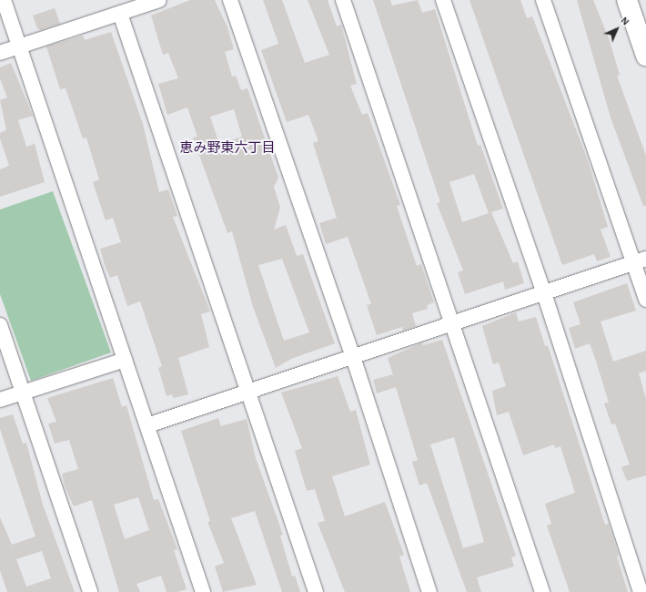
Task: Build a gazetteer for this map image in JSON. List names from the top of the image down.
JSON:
{
  "districts": ["恵み野東六丁目"],
  "north": "top right"
}
